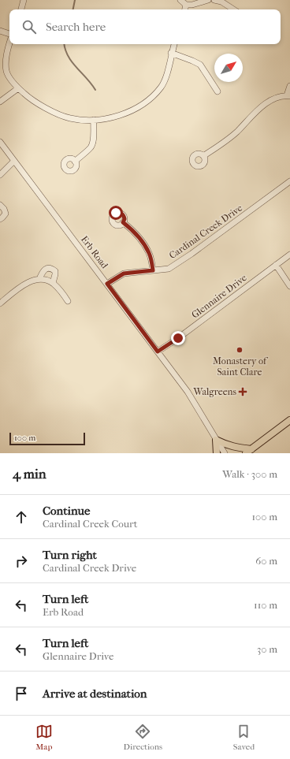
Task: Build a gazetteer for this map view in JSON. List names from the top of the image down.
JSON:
{
  "streets": {
    "street": ["Cardinal Creek Drive", "Erb Road", "Glennaire Drive"]
  },
  "crossings": [
    ["Cardinal Creek Drive", "Erb Road"],
    ["Erb Road", "Glennaire Drive"]
  ],
  "places": {
    "other": ["Monastery of Saint Clare"],
    "health": ["Walgreens"]
  },
  "scale_bar": "100 m",
  "north": "top right",
  "page": {
    "search": "Search here",
    "scale": "100 m",
    "heading": ["4 min", "Walk · 300 m"],
    "list": [
      ["Continue", "Cardinal Creek Court", "100 m"],
      ["Turn right", "Cardinal Creek Drive", "60 m"],
      ["Turn left", "Erb Road", "110 m"],
      ["Turn left", "Glennaire Drive", "30 m"],
      "Arrive at destination"
    ],
    "nav": ["Map", "Directions", "Saved"]
  }
}
